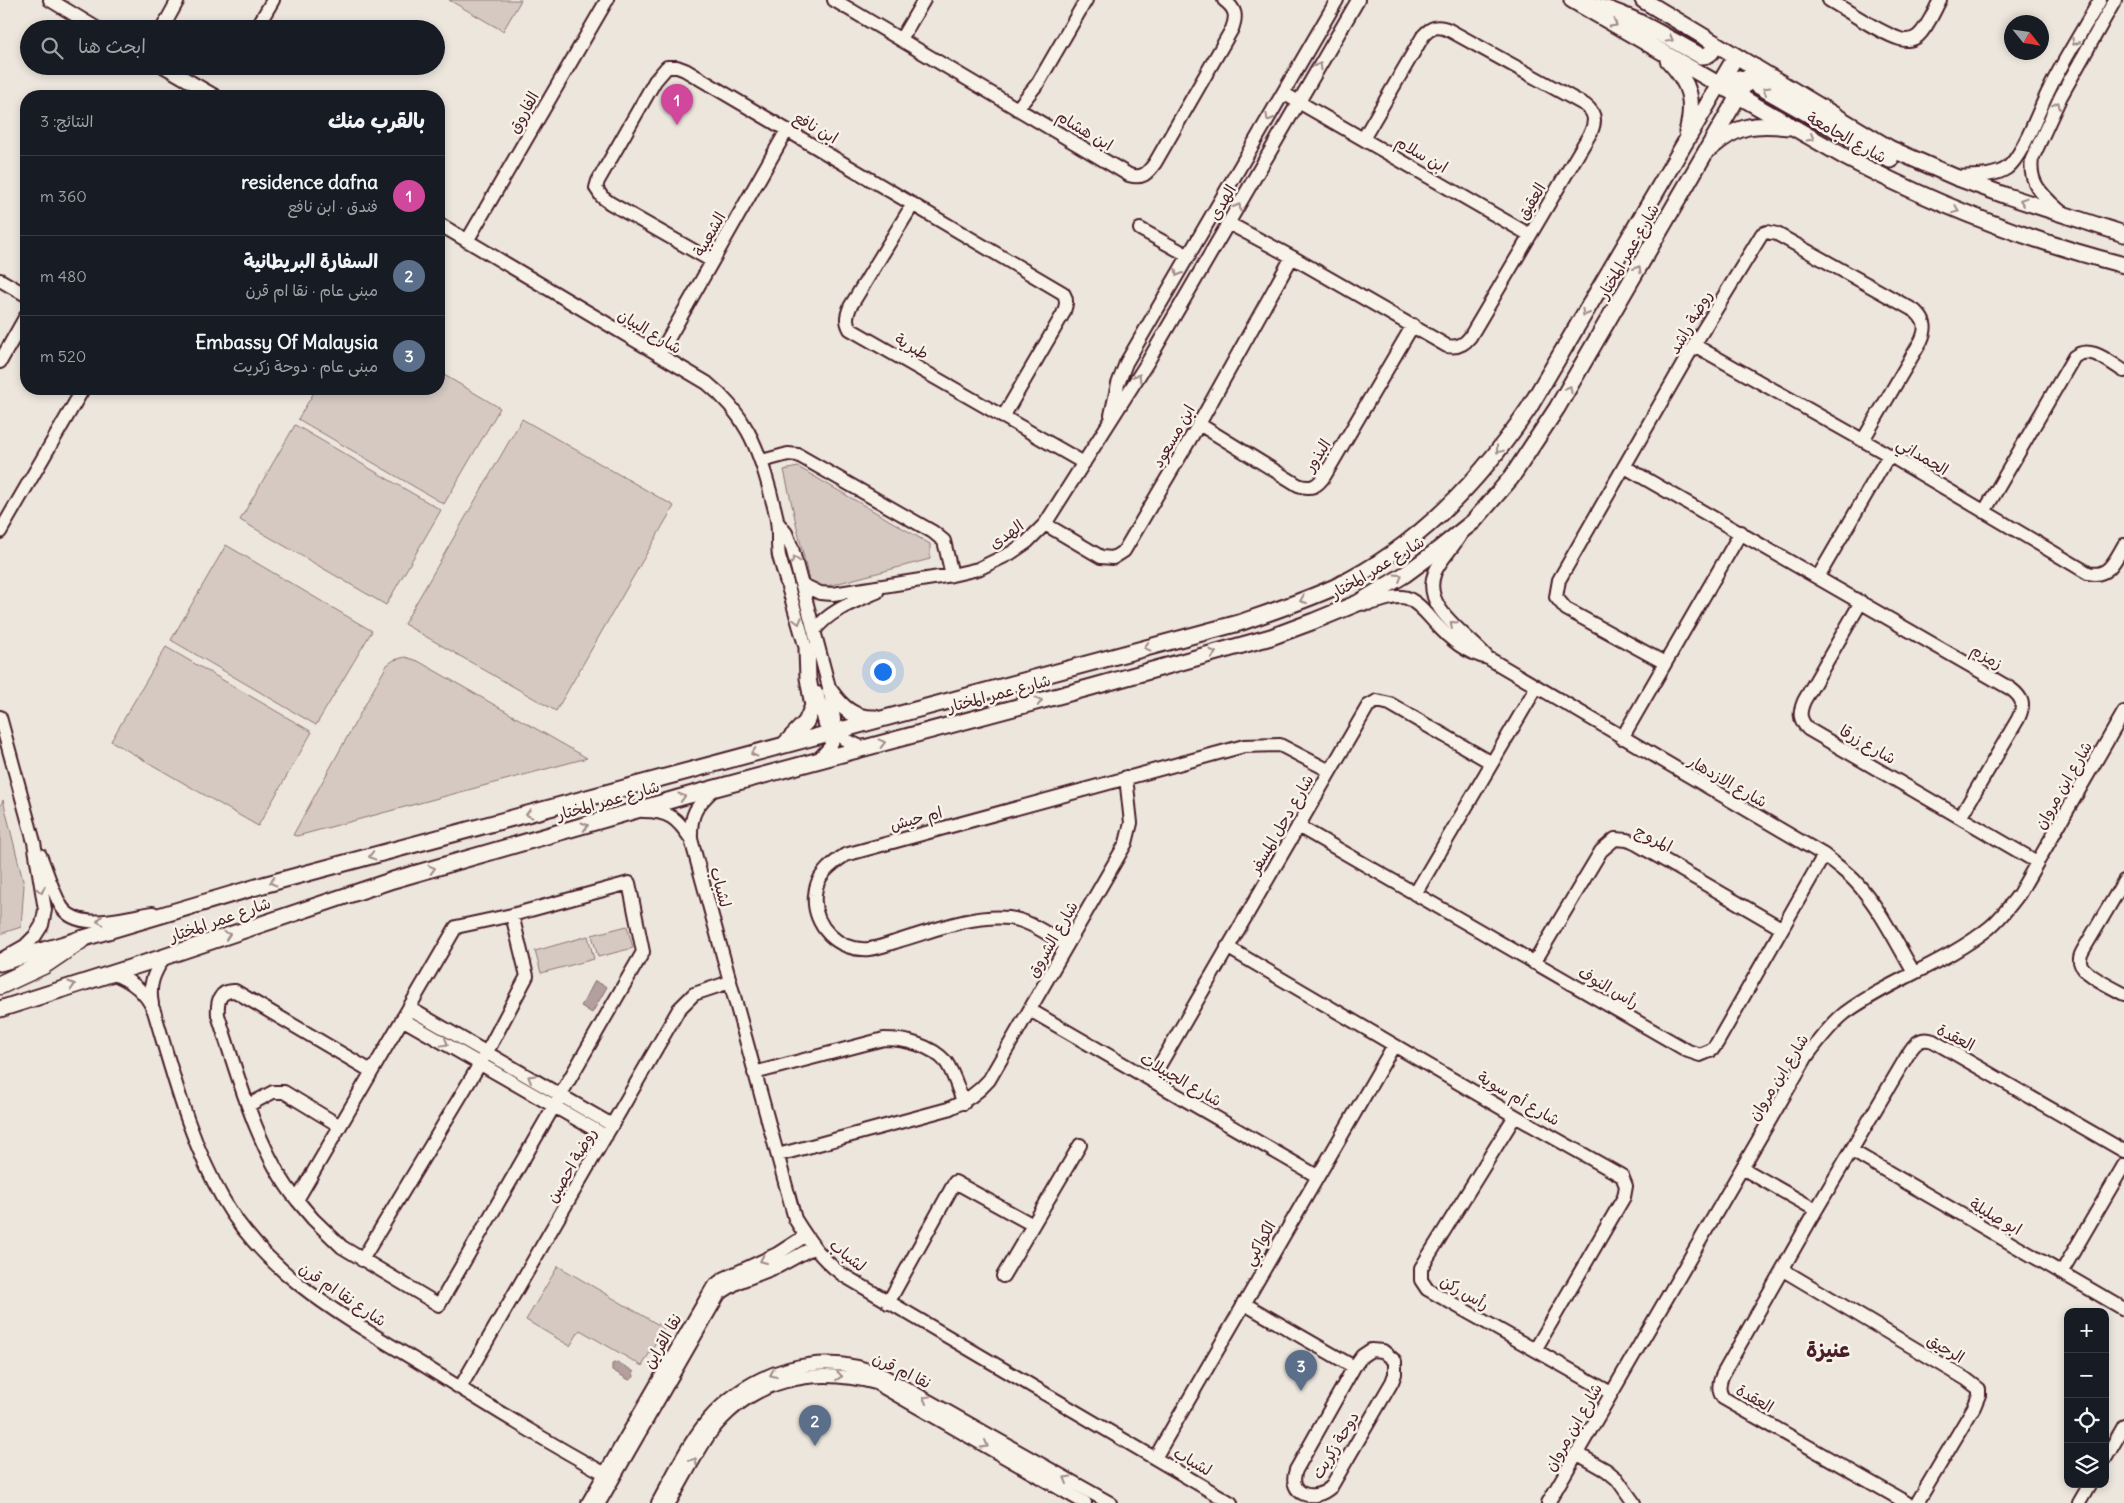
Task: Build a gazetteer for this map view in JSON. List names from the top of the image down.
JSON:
{
  "streets": {
    "main road": ["شارع الجامعة", "شارع عمر المختار"],
    "street": [
      "الفاروق",
      "ابن نافع",
      "ابن هشام",
      "ابن سلام",
      "العقيق",
      "الهدى",
      "الشعيبة",
      "روضة راشد",
      "شارع البيان",
      "طبرية",
      "ابن مسعود",
      "البذور",
      "الحمداني",
      "زمزم",
      "شارع زرقا",
      "شارع الازدهار",
      "شارع ابن مروان",
      "ام حيش",
      "شارع دحل المسفر",
      "المروج",
      "لشباب",
      "شارع الشروق",
      "رأس النوف",
      "العقدة",
      "شارع الجبيلات",
      "شارع أم سوية",
      "روضة احصين",
      "ابو صليلة",
      "الكواكبي",
      "رأس ركن",
      "شارع نقا ام قرن",
      "نقا القراين",
      "الرحيق",
      "نقا ام قرن",
      "دوحة زكريت"
    ]
  },
  "crossings": [
    ["الفاروق", "شارع البيان"],
    ["ابن نافع", "الشعيبة"],
    ["ابن نافع", "طبرية"],
    ["شارع الجامعة", "شارع عمر المختار"],
    ["ابن سلام", "العقيق"],
    ["ابن سلام", "الهدى"],
    ["العقيق", "الهدى"],
    ["العقيق", "ابن مسعود"],
    ["العقيق", "البذور"],
    ["الهدى", "شارع البيان"],
    ["الهدى", "طبرية"],
    ["الهدى", "ابن مسعود"],
    ["الشعيبة", "شارع البيان"],
    ["شارع عمر المختار", "شارع البيان"],
    ["شارع عمر المختار", "شارع الازدهار"],
    ["شارع عمر المختار", "لشباب"],
    ["شارع عمر المختار", "شارع نقا ام قرن"],
    ["روضة راشد", "الحمداني"],
    ["روضة راشد", "زمزم"],
    ["ابن مسعود", "البذور"],
    ["زمزم", "شارع زرقا"],
    ["شارع زرقا", "شارع ابن مروان"],
    ["شارع الازدهار", "شارع ابن مروان"],
    ["شارع الازدهار", "رأس النوف"],
    ["شارع ابن مروان", "رأس ركن"],
    ["ام حيش", "شارع دحل المسفر"],
    ["ام حيش", "شارع الشروق"],
    ["شارع دحل المسفر", "رأس النوف"],
    ["شارع دحل المسفر", "شارع الجبيلات"],
    ["شارع دحل المسفر", "شارع أم سوية"],
    ["المروج", "رأس النوف"],
    ["لشباب", "شارع الشروق"],
    ["لشباب", "روضة احصين"],
    ["لشباب", "الكواكبي"],
    ["لشباب", "نقا القراين"],
    ["شارع الشروق", "شارع الجبيلات"],
    ["العقدة", "ابو صليلة"],
    ["العقدة", "الرحيق"],
    ["شارع الجبيلات", "الكواكبي"],
    ["شارع أم سوية", "الكواكبي"],
    ["شارع أم سوية", "رأس ركن"],
    ["روضة احصين", "شارع نقا ام قرن"],
    ["شارع نقا ام قرن", "نقا القراين"]
  ],
  "districts": ["عنيزة"],
  "north": "bottom right",
  "page": {
    "search": "ابحث هنا",
    "pins": ["1", "3", "2"],
    "heading": ["بالقرب منك", "النتائج: 3"],
    "list": [
      {
        "mark": "1",
        "name": "residence dafna",
        "note": "فندق · ابن نافع",
        "value": "360 m"
      },
      {
        "mark": "2",
        "name": "السفارة البريطانية",
        "note": "مبنى عام · نقا ام قرن",
        "value": "480 m"
      },
      {
        "mark": "3",
        "name": "Embassy Of Malaysia",
        "note": "مبنى عام · دوحة زكريت",
        "value": "520 m"
      }
    ],
    "map_buttons": ["+", "−"]
  }
}
